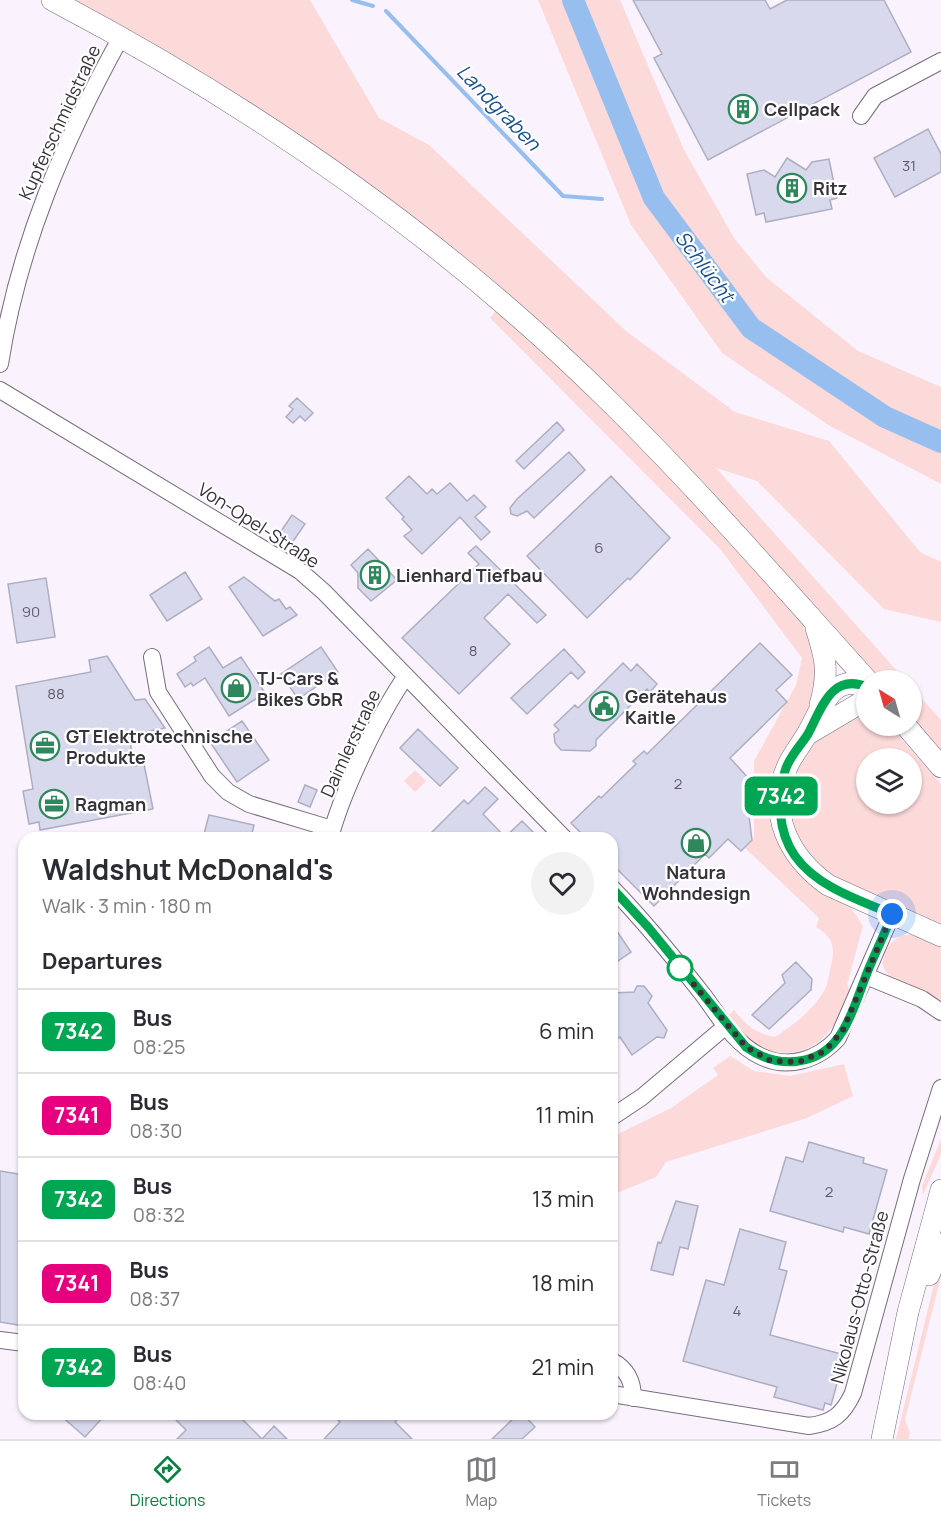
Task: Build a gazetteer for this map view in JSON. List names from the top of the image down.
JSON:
{
  "streets": {
    "street": [
      "Kupferschmidstraße",
      "Von-Opel-Straße",
      "Daimlerstraße",
      "Nikolaus-Otto-Straße"
    ]
  },
  "crossings": [
    ["Von-Opel-Straße", "Daimlerstraße"]
  ],
  "water": ["Landgraben", "Schlücht"],
  "places": {
    "building": ["Cellpack", "Ritz", "Lienhard Tiefbau"],
    "shop": ["TJ-Cars & Bikes GbR", "Natura Wohndesign"],
    "public building": ["Gerätehaus Kaitle"],
    "office": ["GT Elektrotechnische Produkte", "Ragman"]
  },
  "lines": ["bus line 7342"],
  "house_numbers": [
    "31",
    "6",
    "90",
    "8",
    "88",
    "2",
    "2",
    "4"
  ],
  "north": "top left",
  "page": {
    "on_map": "7342",
    "heading": [
      ["Waldshut McDonald's", "Walk · 3 min · 180 m"],
      "Departures"
    ],
    "list": [
      {
        "mark": "7342",
        "name": "Bus",
        "note": "08:25",
        "value": "6 min"
      },
      {
        "mark": "7341",
        "name": "Bus",
        "note": "08:30",
        "value": "11 min"
      },
      {
        "mark": "7342",
        "name": "Bus",
        "note": "08:32",
        "value": "13 min"
      },
      {
        "mark": "7341",
        "name": "Bus",
        "note": "08:37",
        "value": "18 min"
      },
      {
        "mark": "7342",
        "name": "Bus",
        "note": "08:40",
        "value": "21 min"
      }
    ],
    "tabs": ["Directions", "Map", "Tickets"]
  }
}
